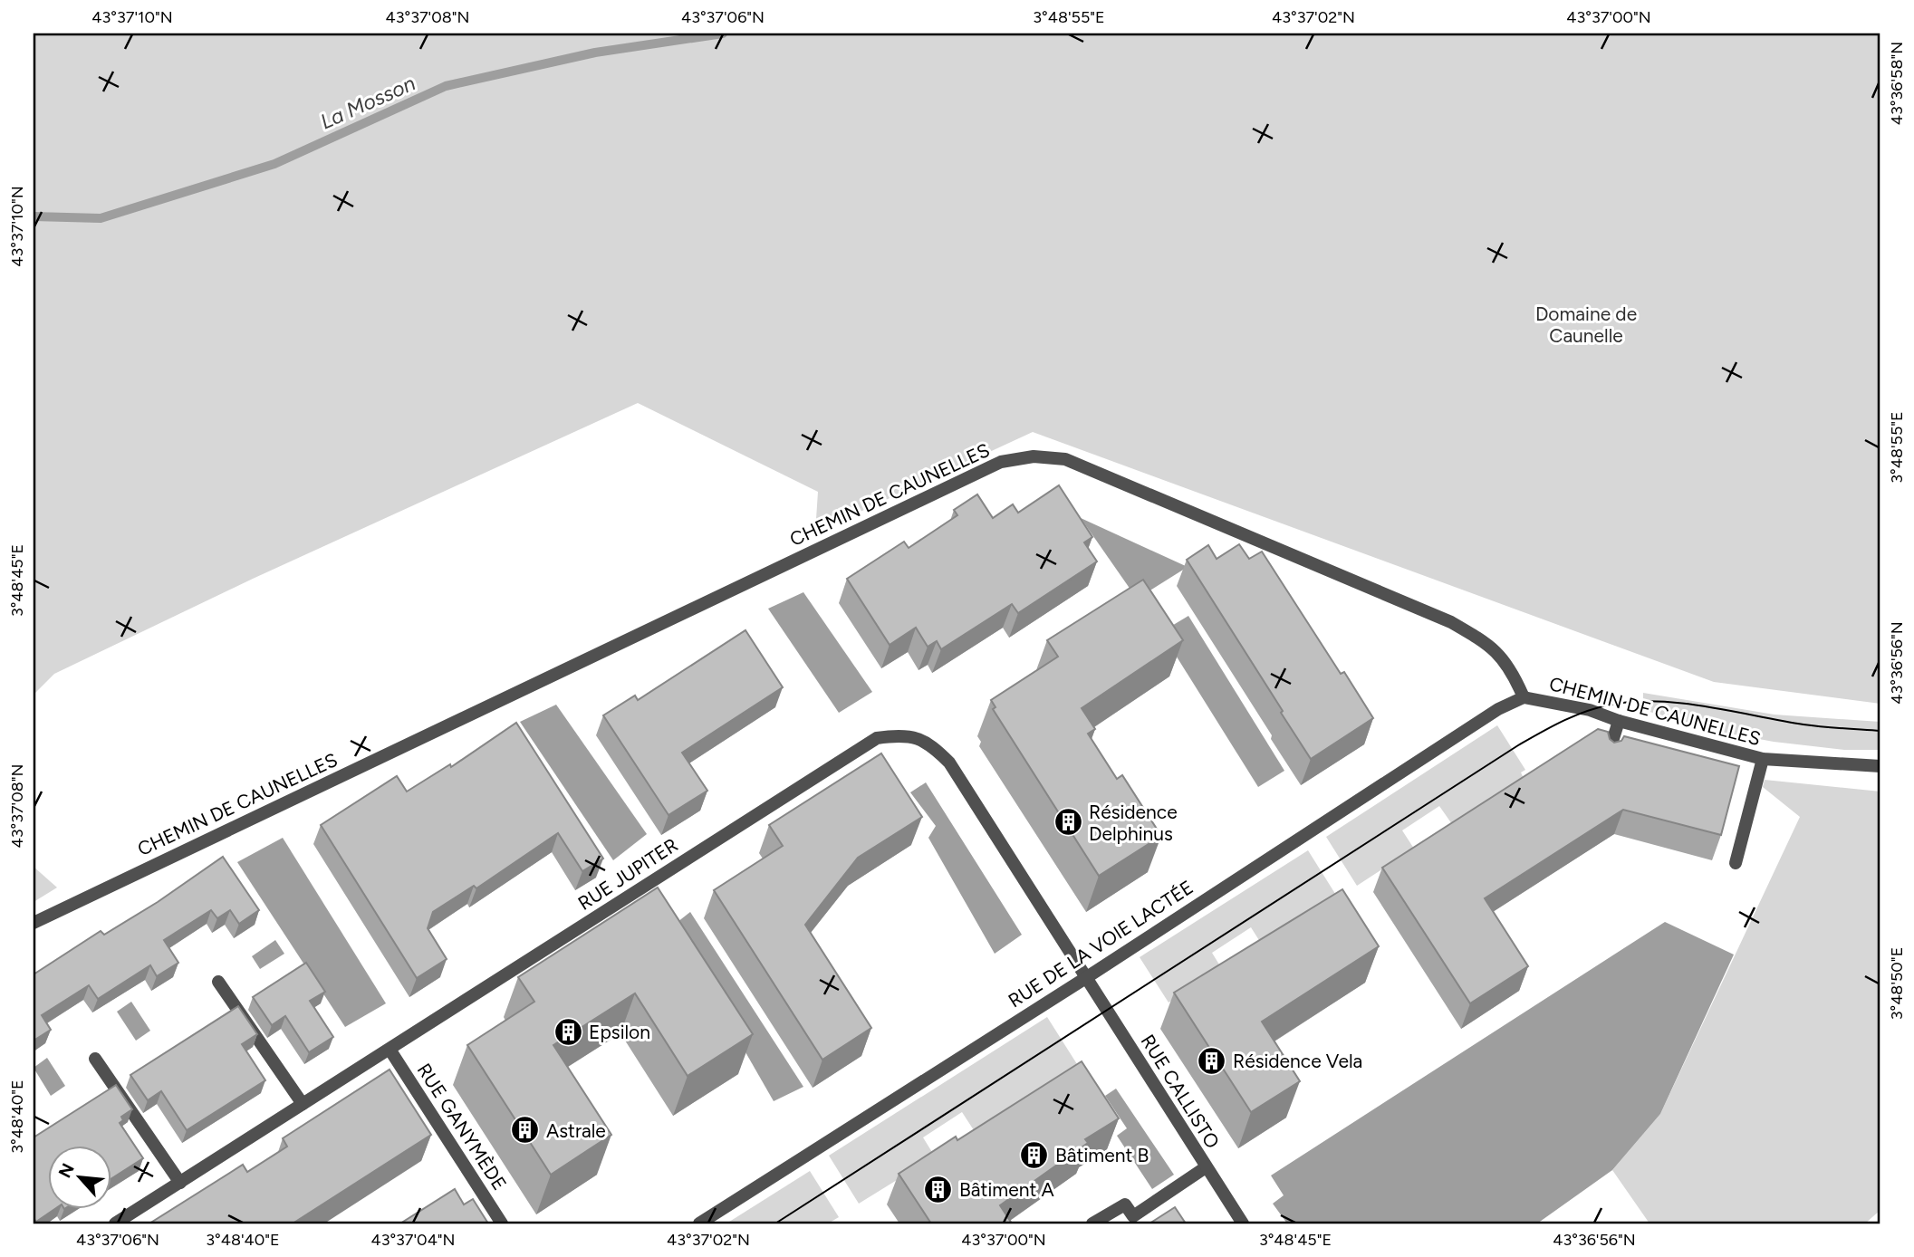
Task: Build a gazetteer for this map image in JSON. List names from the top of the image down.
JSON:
{
  "streets": {
    "street": [
      "CHEMIN DE CAUNELLES",
      "RUE JUPITER",
      "RUE DE LA VOIE LACTÉE",
      "RUE CALLISTO",
      "RUE GANYMÈDE"
    ]
  },
  "crossings": [
    ["CHEMIN DE CAUNELLES", "RUE DE LA VOIE LACTÉE"],
    ["RUE JUPITER", "RUE DE LA VOIE LACTÉE"],
    ["RUE JUPITER", "RUE CALLISTO"],
    ["RUE JUPITER", "RUE GANYMÈDE"],
    ["RUE DE LA VOIE LACTÉE", "RUE CALLISTO"]
  ],
  "water": ["La Mosson"],
  "parks": ["Domaine de Caunelle"],
  "places": {
    "building": [
      "Résidence Delphinus",
      "Epsilon",
      "Résidence Vela",
      "Astrale",
      "Bâtiment B",
      "Bâtiment A"
    ]
  },
  "north": "top left",
  "coordinates": [
    "43°37'10\"N",
    "43°37'08\"N",
    "43°37'06\"N",
    "3°48'55\"E",
    "43°37'02\"N",
    "43°37'00\"N",
    "43°36'58\"N",
    "3°48'45\"E",
    "43°36'56\"N",
    "3°48'50\"E",
    "3°48'40\"E",
    "43°37'04\"N"
  ]
}
